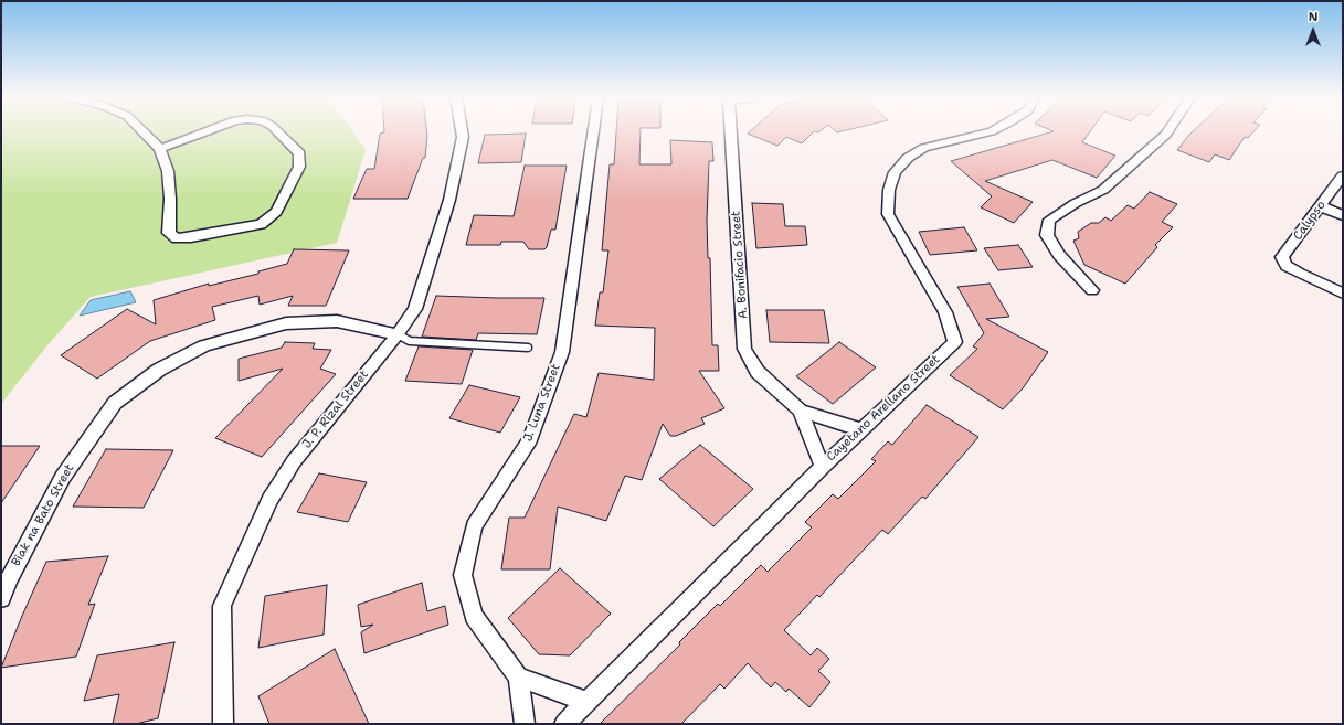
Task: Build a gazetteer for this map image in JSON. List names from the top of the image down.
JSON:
{
  "streets": {
    "street": [
      "Calypso",
      "A. Bonifacio Street",
      "J. Luna Street",
      "Cayetano Arellano Street",
      "J. P. Rizal Street",
      "Biak na Bato Street"
    ]
  },
  "crossings": [
    ["A. Bonifacio Street", "Cayetano Arellano Street"],
    ["J. P. Rizal Street", "Biak na Bato Street"]
  ],
  "north": "top"
}
